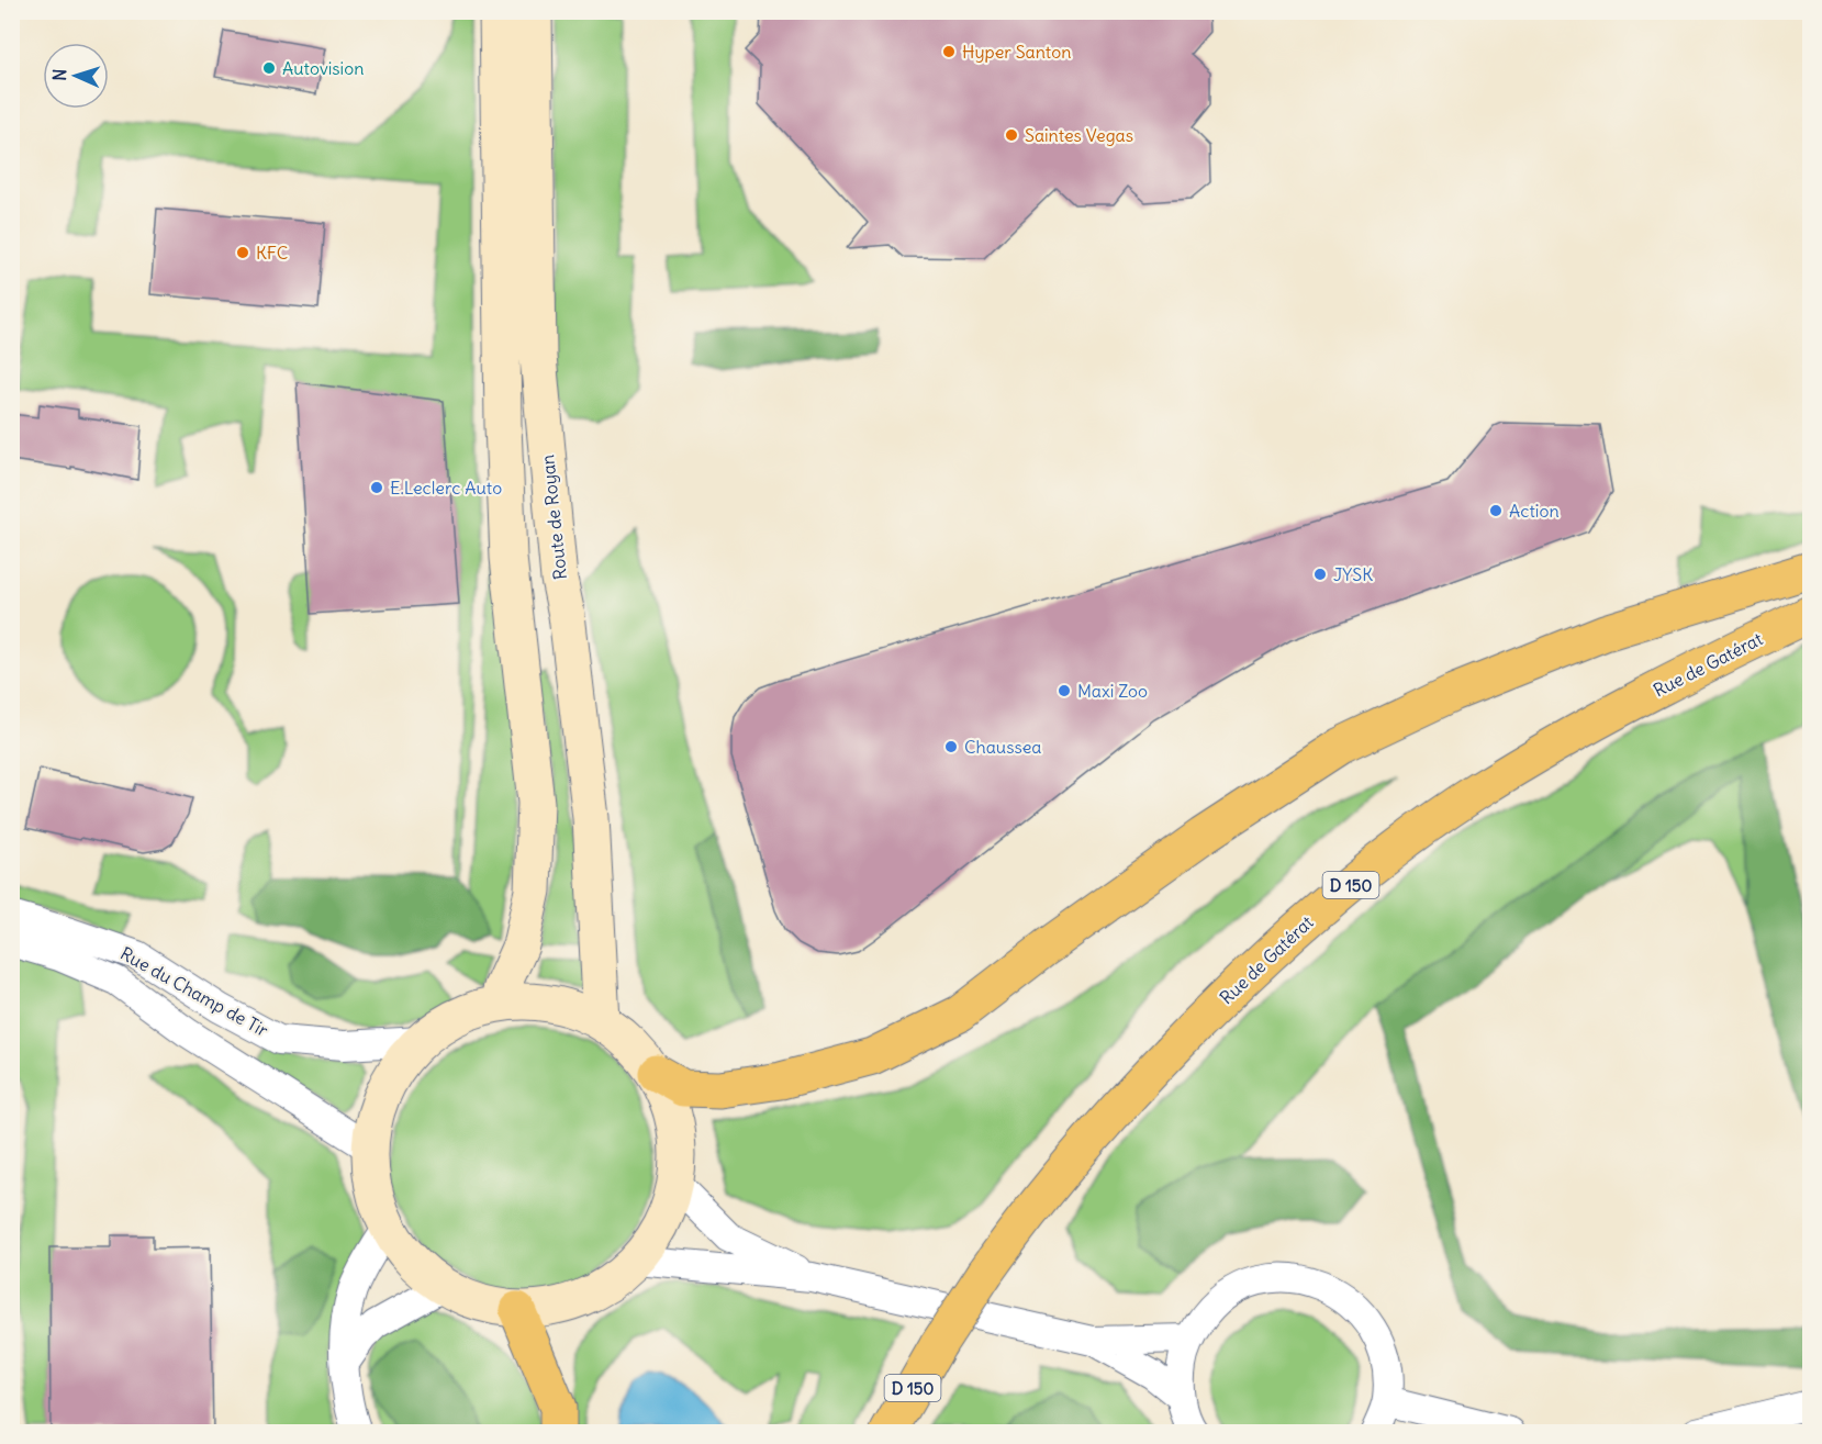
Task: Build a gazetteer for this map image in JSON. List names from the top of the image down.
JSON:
{
  "streets": {
    "main road": ["Route de Royan", "Rue de Gatérat", "D 150"],
    "street": ["Rue du Champ de Tir"]
  },
  "places": [
    "Hyper Santon",
    "Autovision",
    "Saintes Vegas",
    "KFC",
    "E.Leclerc Auto",
    "Action",
    "JYSK",
    "Maxi Zoo",
    "Chaussea"
  ],
  "north": "left"
}
